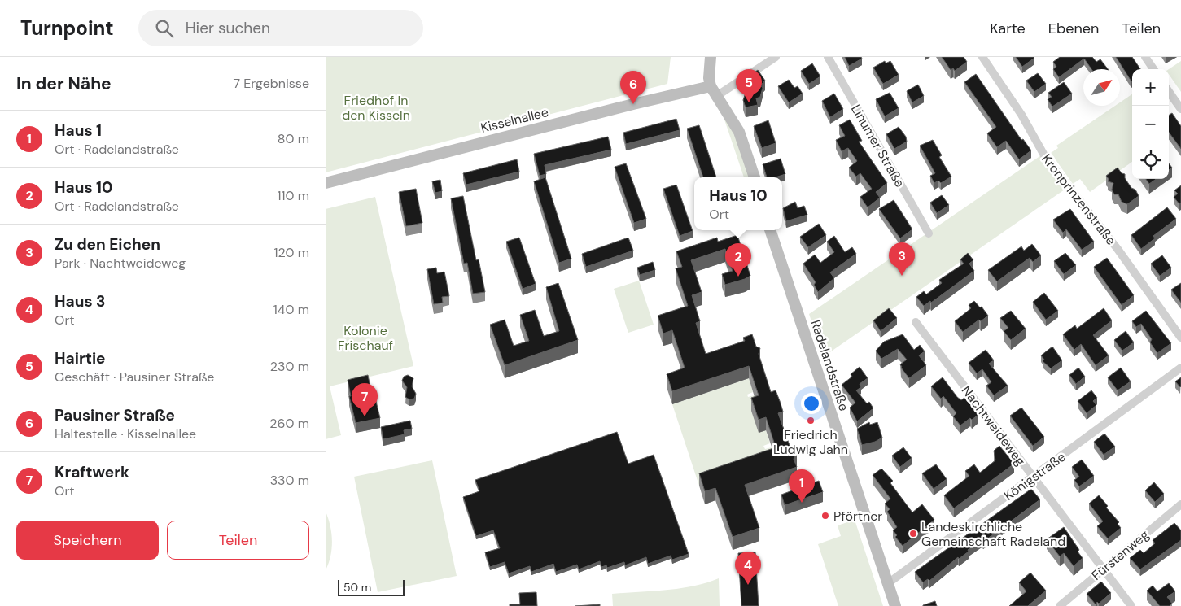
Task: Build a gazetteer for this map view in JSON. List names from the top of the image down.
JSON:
{
  "streets": {
    "street": [
      "Kisselnallee",
      "Linumer Straße",
      "Kronprinzenstraße",
      "Radelandstraße",
      "Nachtweideweg",
      "Königstraße",
      "Fürstenweg"
    ]
  },
  "crossings": [
    ["Radelandstraße", "Königstraße"],
    ["Nachtweideweg", "Königstraße"],
    ["Nachtweideweg", "Fürstenweg"]
  ],
  "parks": ["Friedhof In den Kisseln", "Kolonie Frischauf"],
  "places": ["Friedrich Ludwig Jahn", "Pförtner", "Landeskirchliche Gemeinschaft Radeland"],
  "scale_bar": "50 m",
  "north": "top right",
  "page": {
    "header": "Turnpoint",
    "search": "Hier suchen",
    "nav": ["Karte", "Ebenen", "Teilen"],
    "heading": ["In der Nähe", "7 Ergebnisse"],
    "map_buttons": ["+", "−"],
    "pins": [
      "5",
      "6",
      "3",
      "2",
      "7",
      "1",
      "4"
    ],
    "list": [
      {
        "mark": "1",
        "name": "Haus 1",
        "note": "Ort · Radelandstraße",
        "value": "80 m"
      },
      {
        "mark": "2",
        "name": "Haus 10",
        "note": "Ort · Radelandstraße",
        "value": "110 m"
      },
      {
        "mark": "3",
        "name": "Zu den Eichen",
        "note": "Park · Nachtweideweg",
        "value": "120 m"
      },
      {
        "mark": "4",
        "name": "Haus 3",
        "note": "Ort",
        "value": "140 m"
      },
      {
        "mark": "5",
        "name": "Hairtie",
        "note": "Geschäft · Pausiner Straße",
        "value": "230 m"
      },
      {
        "mark": "6",
        "name": "Pausiner Straße",
        "note": "Haltestelle · Kisselnallee",
        "value": "260 m"
      },
      {
        "mark": "7",
        "name": "Kraftwerk",
        "note": "Ort",
        "value": "330 m"
      }
    ],
    "popup": ["Haus 10", "Ort"],
    "buttons": ["Speichern", "Teilen"],
    "scale": "50 m"
  }
}
